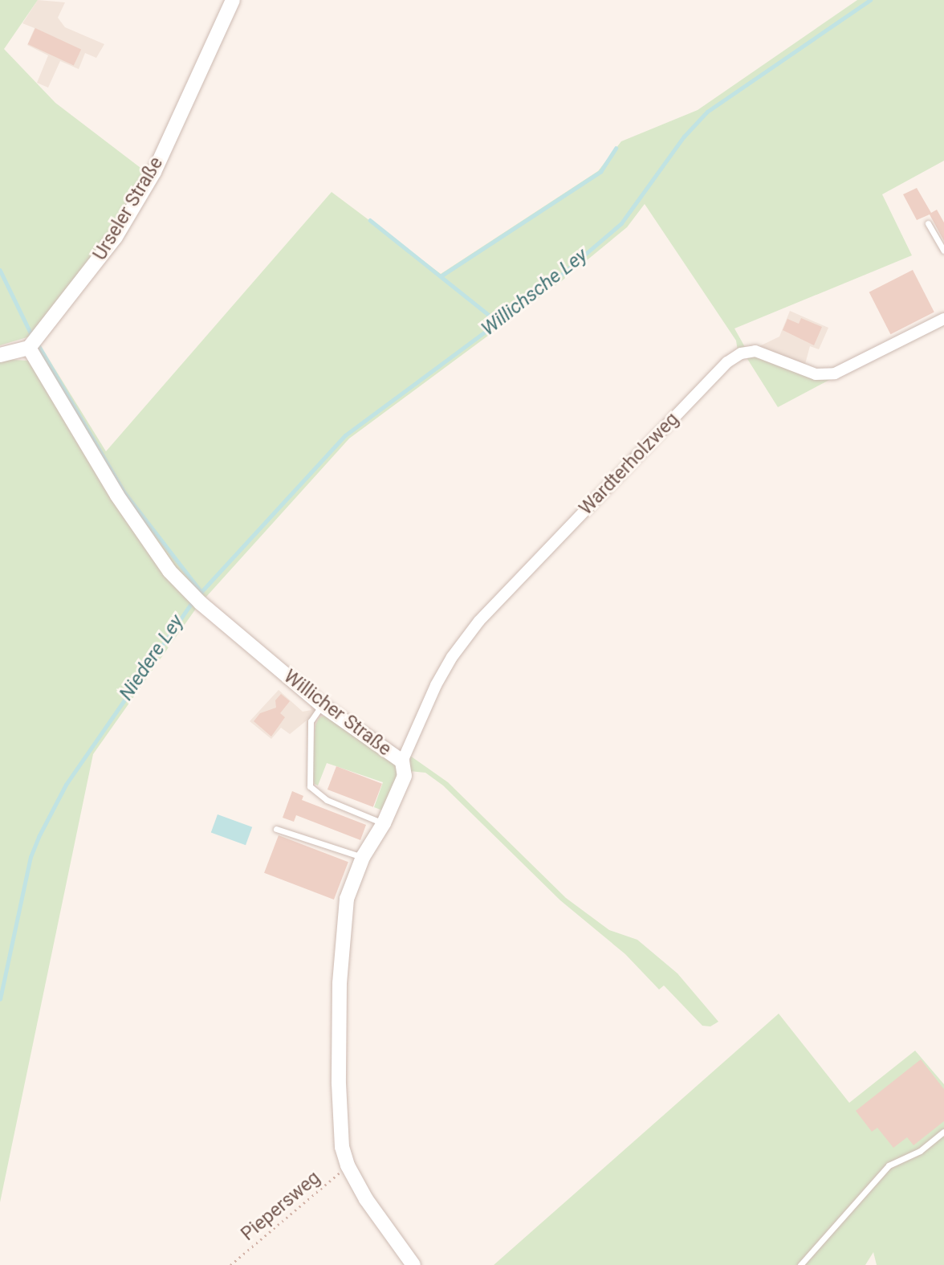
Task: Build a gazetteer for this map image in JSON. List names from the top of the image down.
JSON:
{
  "streets": {
    "street": ["Urseler Straße", "Wardterholzweg", "Willicher Straße"],
    "path": ["Piepersweg"]
  },
  "crossings": [
    ["Urseler Straße", "Willicher Straße"],
    ["Wardterholzweg", "Willicher Straße"],
    ["Willicher Straße", "Piepersweg"]
  ],
  "water": ["Willichsche Ley", "Niedere Ley"]
}
